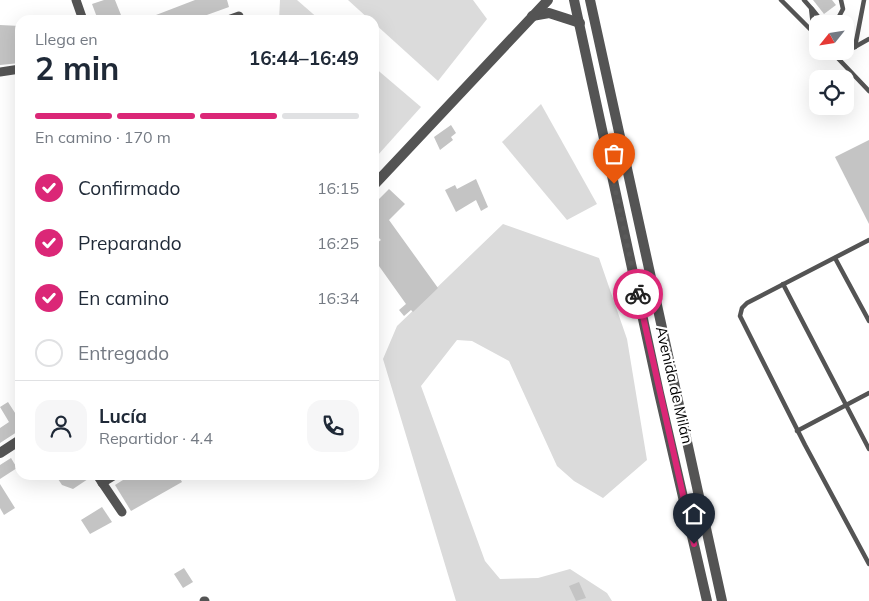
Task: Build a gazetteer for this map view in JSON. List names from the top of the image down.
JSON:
{
  "streets": {
    "street": ["Avenida de Milán"]
  },
  "north": "bottom left",
  "page": {
    "heading": ["2 min", "Llega en", "16:44–16:49"],
    "panel": ["Lucía", "Repartidor · 4.4"],
    "bar": "En camino · 170 m",
    "list": [
      ["Confirmado", "16:15"],
      ["Preparando", "16:25"],
      ["En camino", "16:34"],
      "Entregado"
    ]
  }
}
